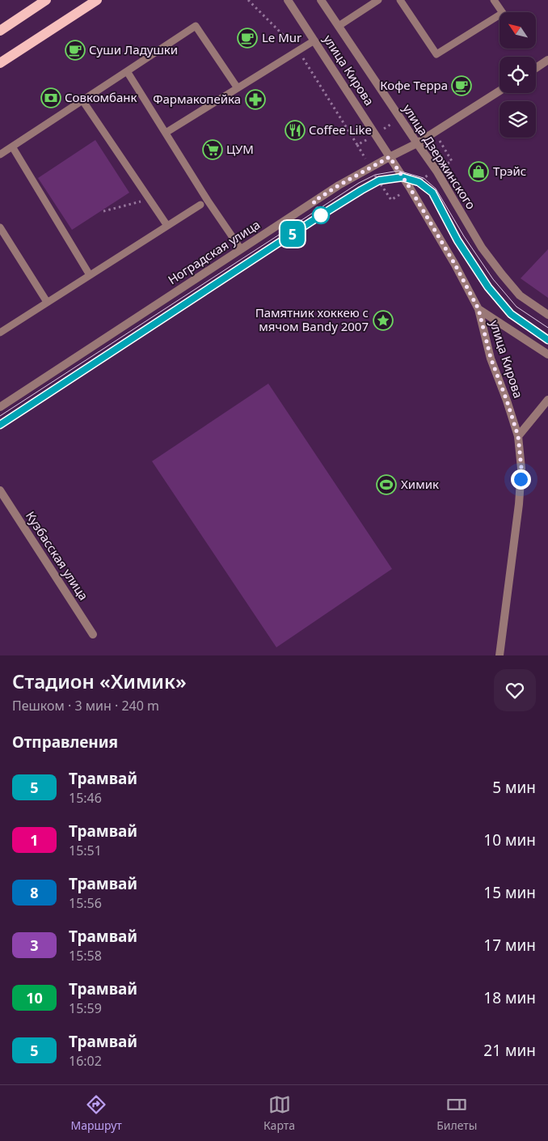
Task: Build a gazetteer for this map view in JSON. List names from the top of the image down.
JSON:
{
  "streets": {
    "street": [
      "улица Кирова",
      "улица Дзержинского",
      "Ноградская улица",
      "Кузбасская улица"
    ]
  },
  "crossings": [
    ["улица Кирова", "Ноградская улица"],
    ["улица Дзержинского", "Ноградская улица"]
  ],
  "places": {
    "cafe": ["Le Mur", "Суши Ладушки", "Кофе Терра"],
    "bank": ["Совкомбанк"],
    "pharmacy": ["Фармакопейка"],
    "restaurant": ["Coffee Like"],
    "supermarket": ["ЦУМ"],
    "shop": ["Трэйс"],
    "place": ["Памятник хоккею с мячом Bandy 2007"],
    "sports": ["Химик"]
  },
  "lines": ["tram line 5"],
  "north": "top left",
  "page": {
    "on_map": "5",
    "heading": [
      ["Стадион «Химик»", "Пешком · 3 мин · 240 m"],
      "Отправления"
    ],
    "list": [
      {
        "mark": "5",
        "name": "Трамвай",
        "note": "15:46",
        "value": "5 мин"
      },
      {
        "mark": "1",
        "name": "Трамвай",
        "note": "15:51",
        "value": "10 мин"
      },
      {
        "mark": "8",
        "name": "Трамвай",
        "note": "15:56",
        "value": "15 мин"
      },
      {
        "mark": "3",
        "name": "Трамвай",
        "note": "15:58",
        "value": "17 мин"
      },
      {
        "mark": "10",
        "name": "Трамвай",
        "note": "15:59",
        "value": "18 мин"
      },
      {
        "mark": "5",
        "name": "Трамвай",
        "note": "16:02",
        "value": "21 мин"
      }
    ],
    "tabs": ["Маршрут", "Карта", "Билеты"]
  }
}
